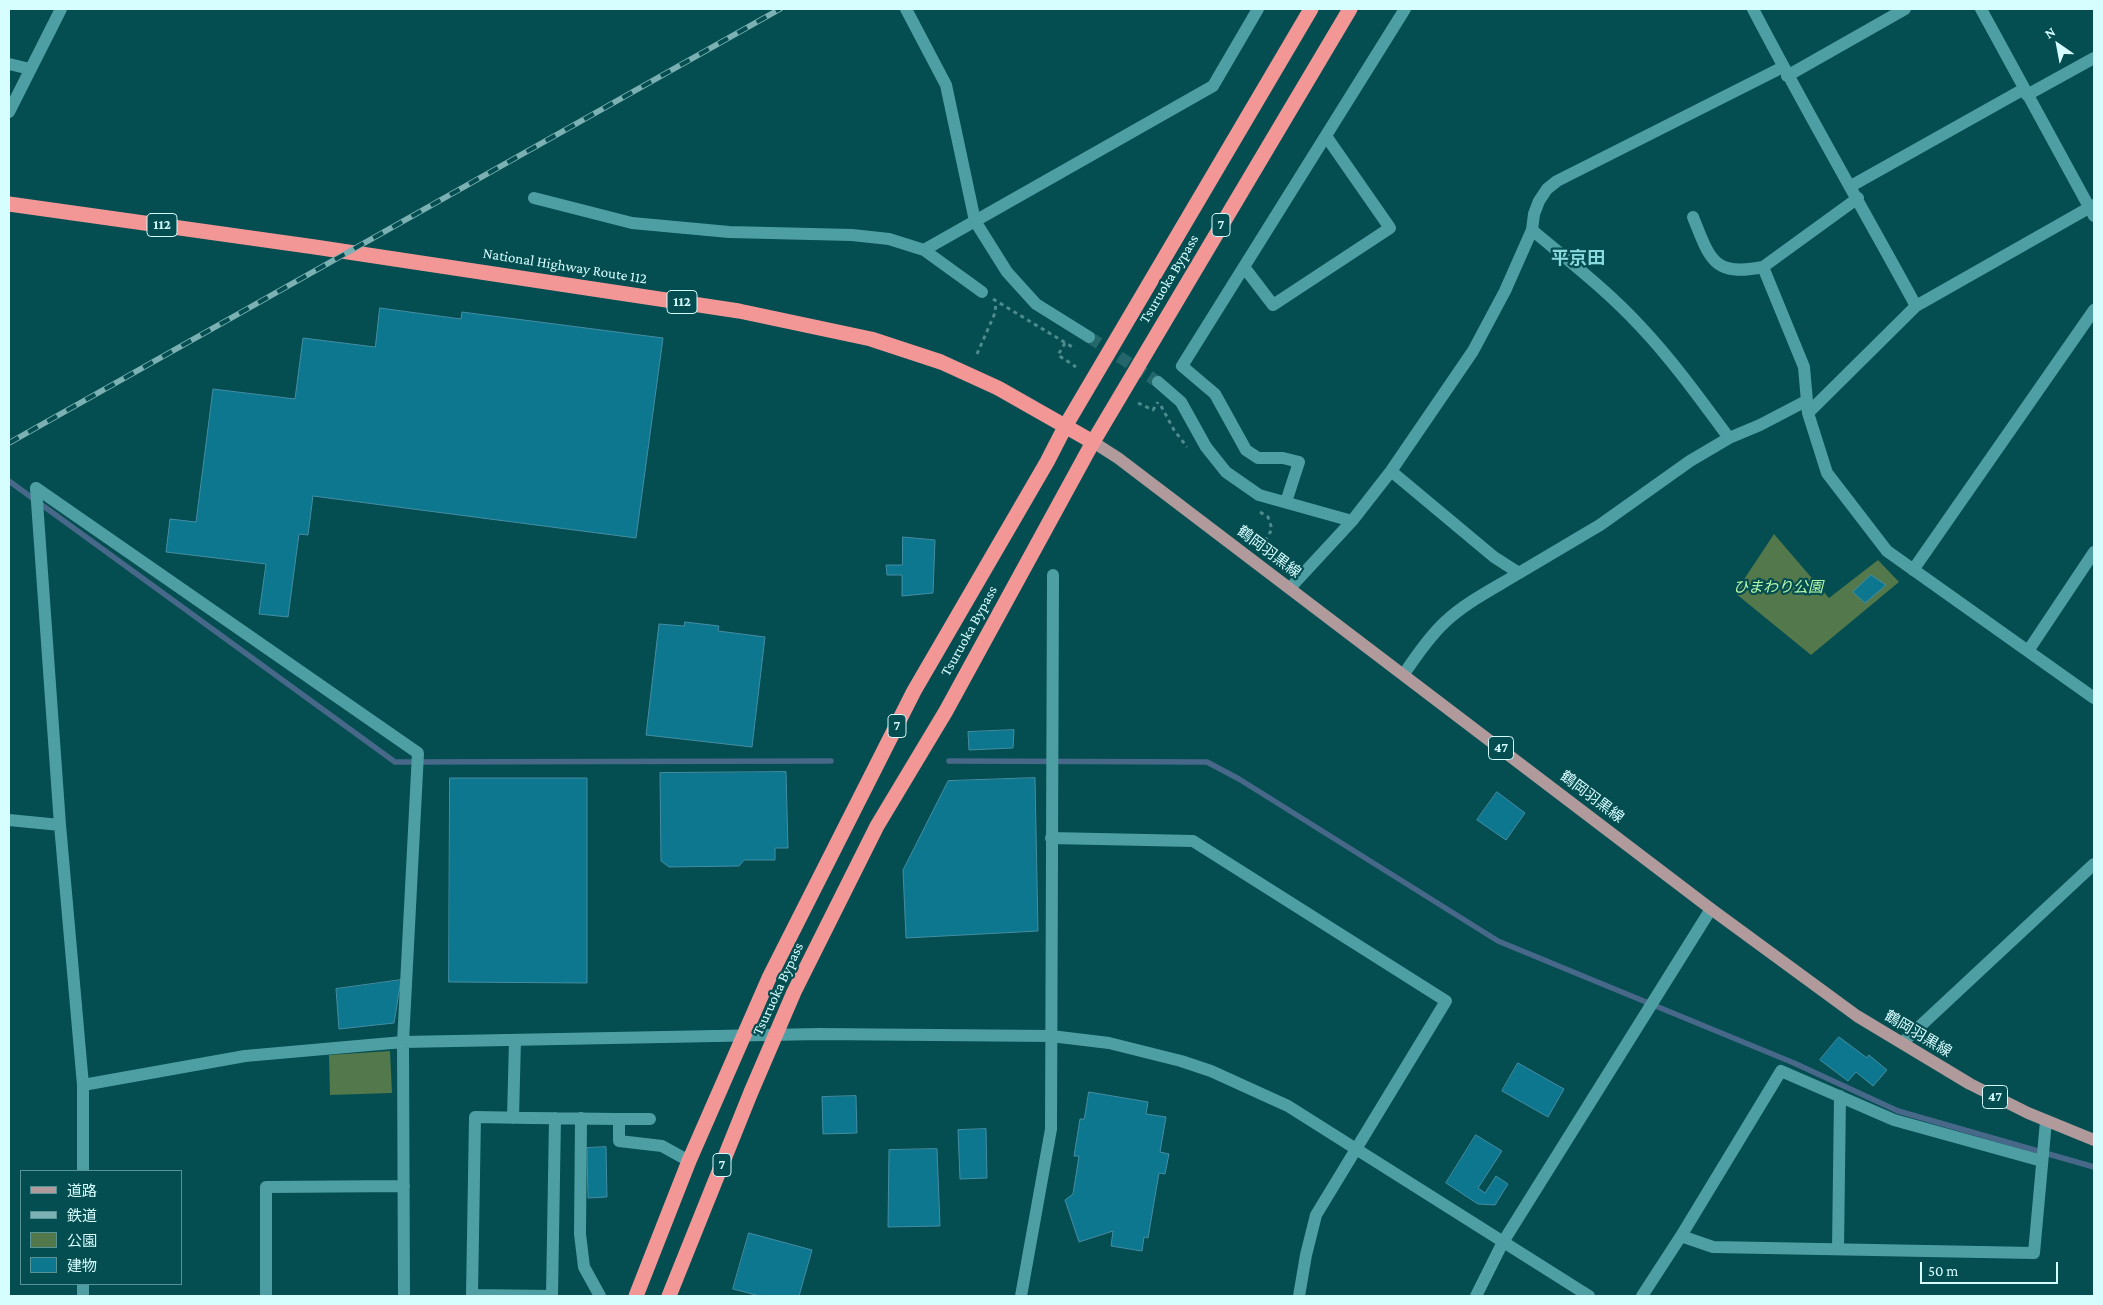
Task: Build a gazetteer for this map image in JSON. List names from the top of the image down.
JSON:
{
  "streets": {
    "highway": [
      "112",
      "7",
      "National Highway Route 112",
      "Tsuruoka Bypass"
    ],
    "main road": ["鶴岡羽黒線", "47"]
  },
  "crossings": [
    ["National Highway Route 112", "Tsuruoka Bypass"],
    ["National Highway Route 112", "鶴岡羽黒線"],
    ["Tsuruoka Bypass", "鶴岡羽黒線"]
  ],
  "districts": ["平京田"],
  "parks": ["ひまわり公園"],
  "legend": [
    "道路",
    "鉄道",
    "公園",
    "建物"
  ],
  "scale_bar": "50 m",
  "north": "top left"
}
